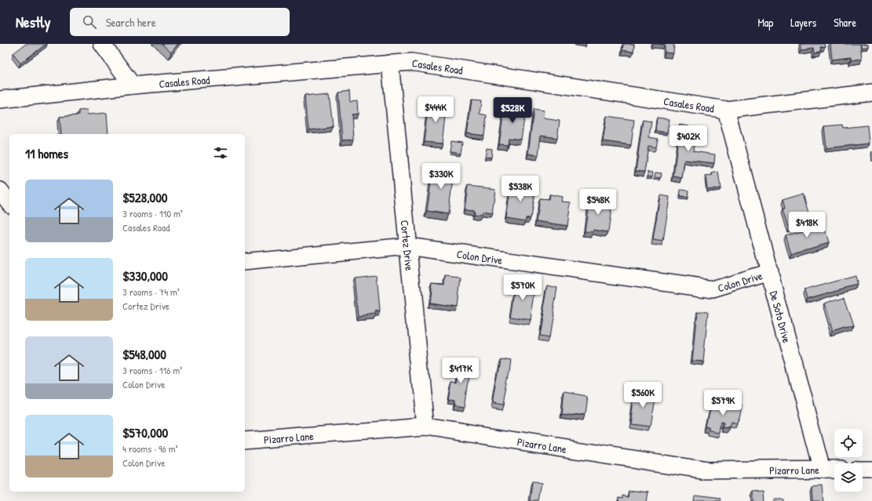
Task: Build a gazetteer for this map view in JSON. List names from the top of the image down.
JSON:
{
  "streets": {
    "street": [
      "Casales Road",
      "Cortez Drive",
      "Colon Drive",
      "De Soto Drive",
      "Pizarro Lane"
    ]
  },
  "crossings": [
    ["Casales Road", "Cortez Drive"],
    ["Casales Road", "De Soto Drive"],
    ["Cortez Drive", "Colon Drive"],
    ["Cortez Drive", "Pizarro Lane"],
    ["Colon Drive", "De Soto Drive"],
    ["De Soto Drive", "Pizarro Lane"]
  ],
  "page": {
    "header": "Nestly",
    "search": "Search here",
    "nav": ["Map", "Layers", "Share"],
    "price": [
      "$444K",
      "$528K",
      "$402K",
      "$330K",
      "$538K",
      "$548K",
      "$418K",
      "$570K",
      "$417K",
      "$560K",
      "$579K"
    ],
    "heading": "11 homes",
    "list": [
      {
        "name": "$528,000",
        "note": "3 rooms · 110 m² · Casales Road"
      },
      {
        "name": "$330,000",
        "note": "3 rooms · 74 m² · Cortez Drive"
      },
      {
        "name": "$548,000",
        "note": "3 rooms · 116 m² · Colon Drive"
      },
      {
        "name": "$570,000",
        "note": "4 rooms · 96 m² · Colon Drive"
      }
    ]
  }
}
